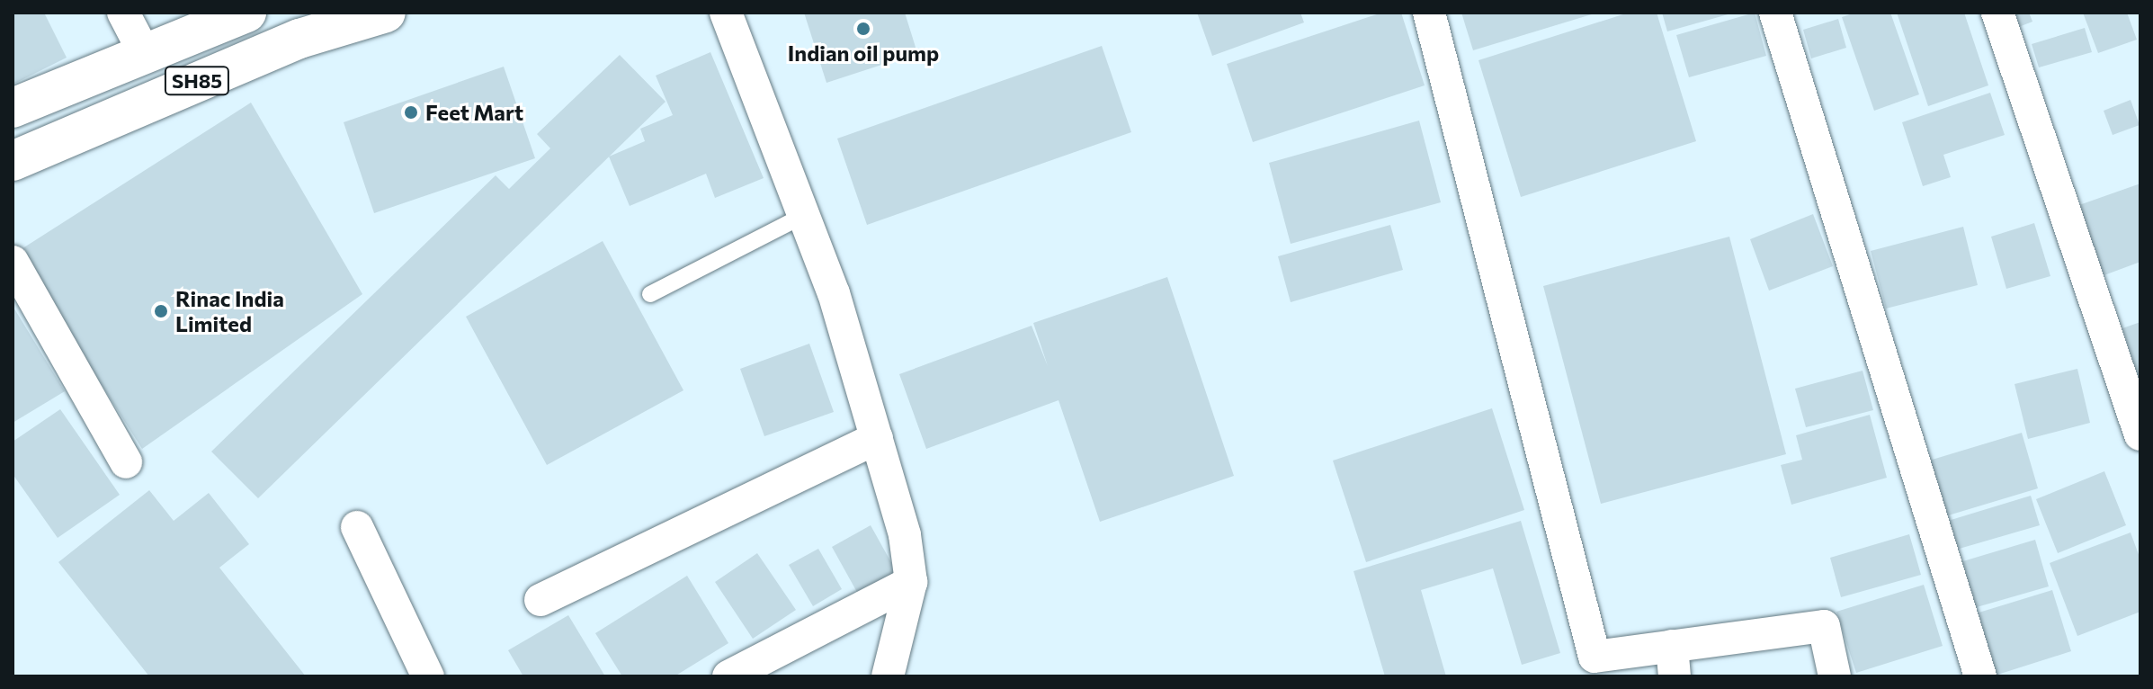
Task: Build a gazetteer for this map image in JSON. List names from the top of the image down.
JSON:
{
  "streets": {
    "main road": ["SH85"]
  },
  "places": ["Indian oil pump", "Feet Mart", "Rinac India Limited"]
}
